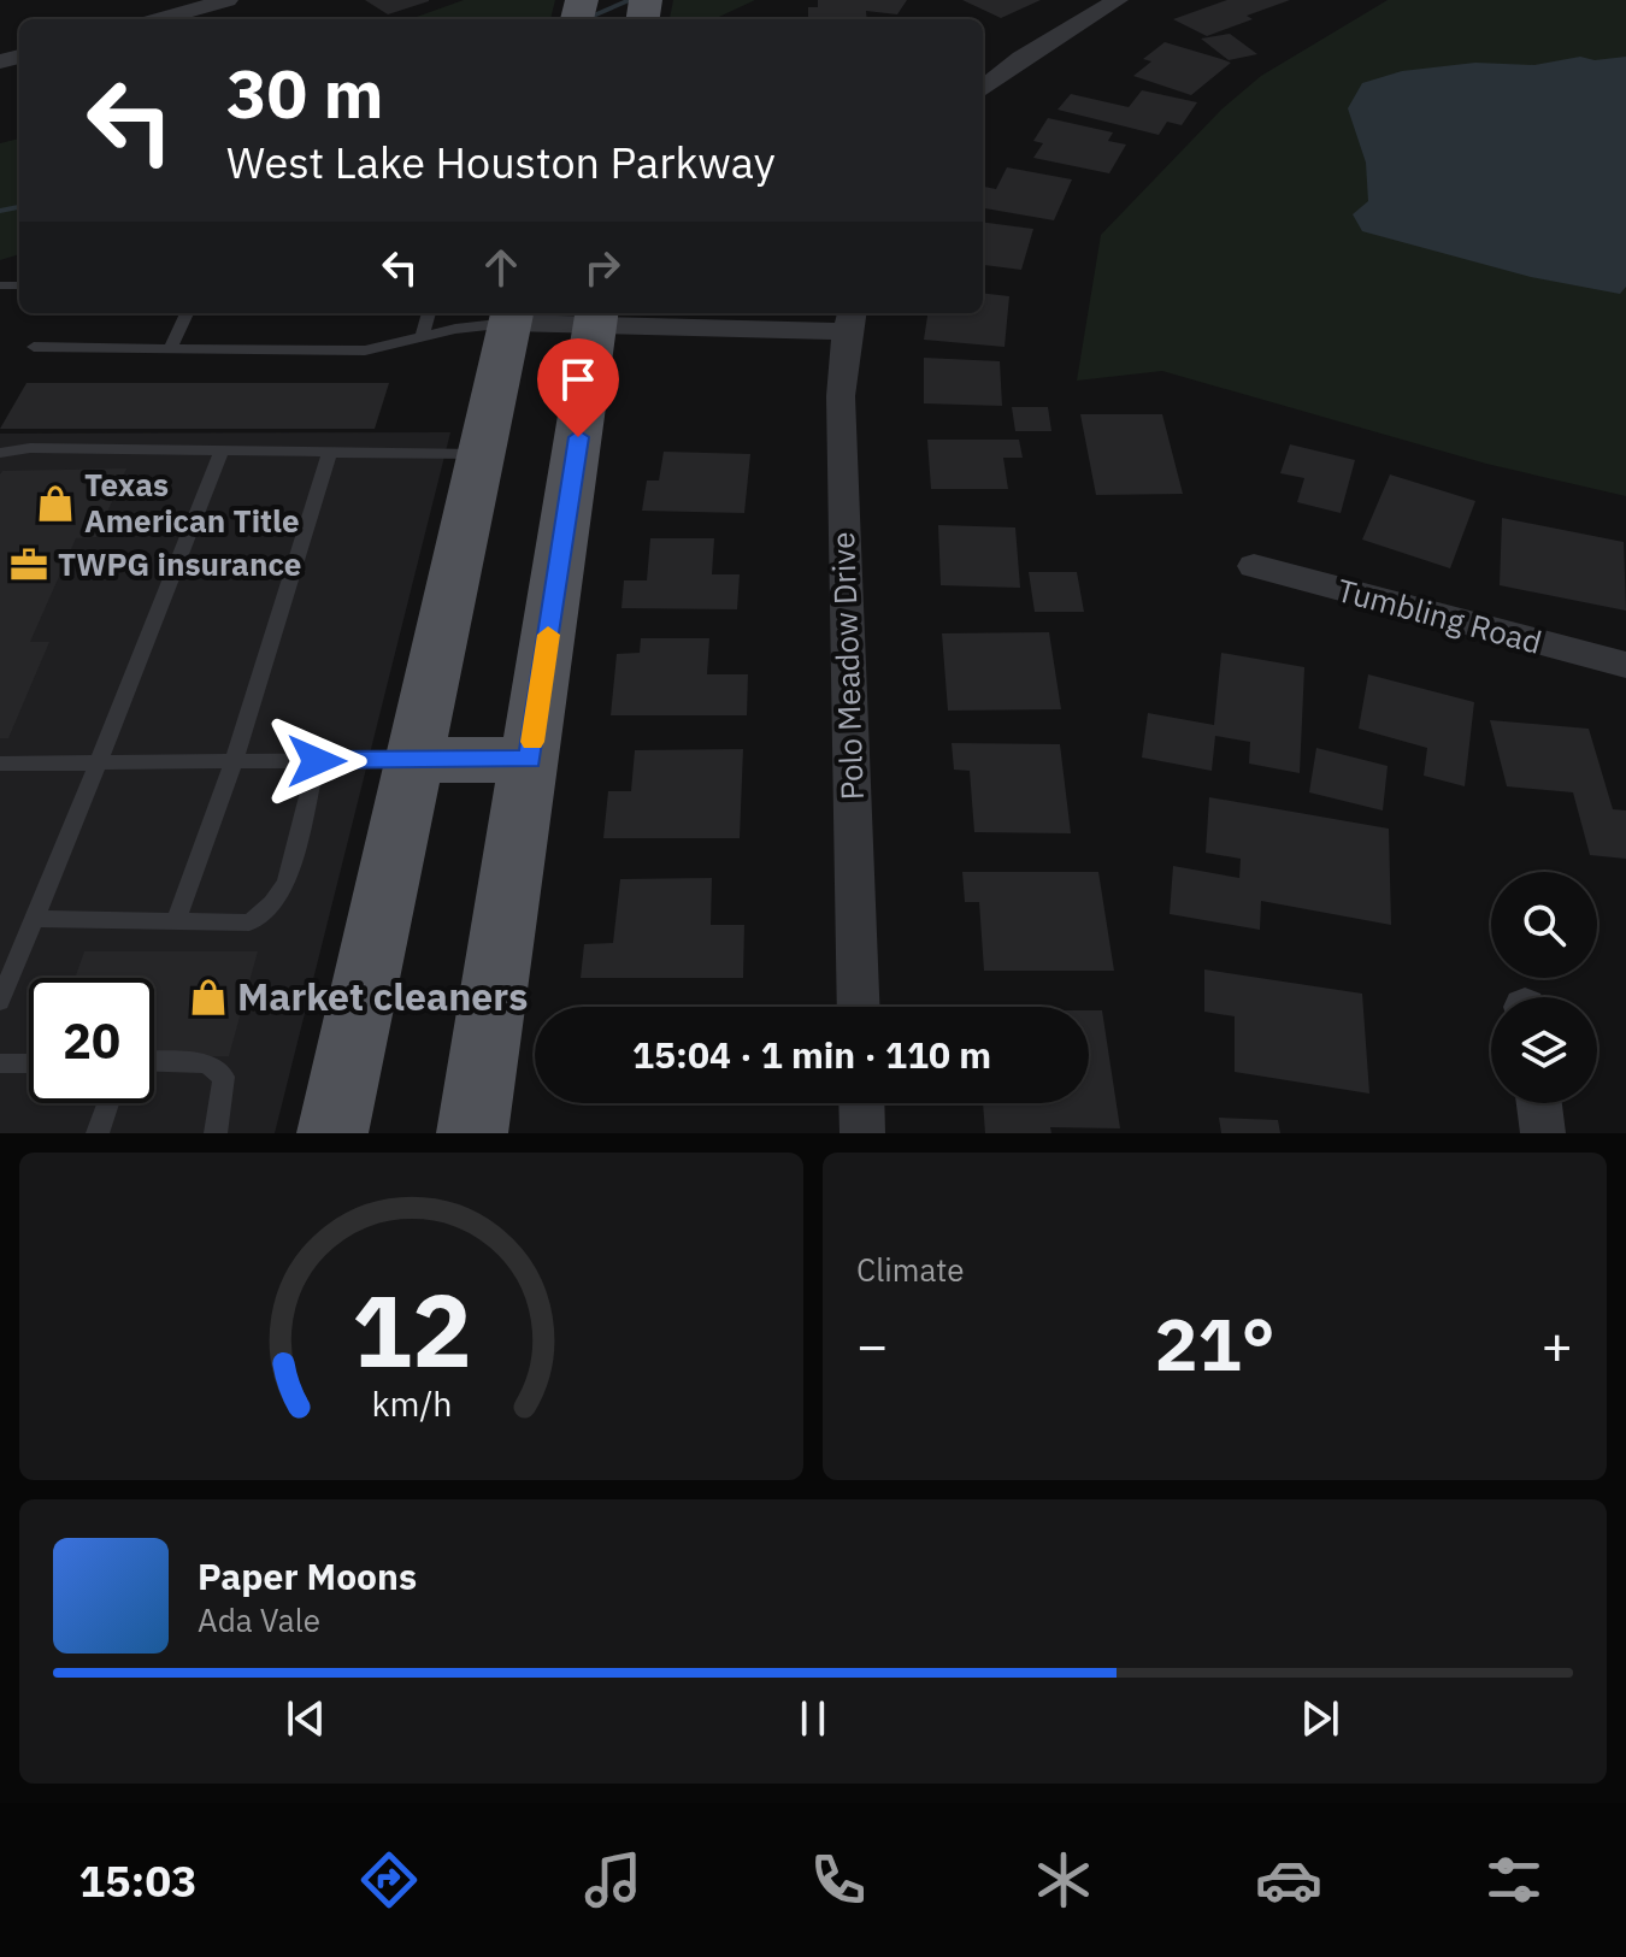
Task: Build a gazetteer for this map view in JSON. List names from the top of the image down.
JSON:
{
  "streets": {
    "street": ["Tumbling Road", "Polo Meadow Drive"]
  },
  "places": {
    "shop": ["Texas American Title", "Market cleaners"],
    "office": ["TWPG insurance"]
  },
  "page": {
    "turn": ["30 m", "West Lake Houston Parkway"],
    "limit": "20",
    "trip": "15:04 · 1 min · 110 m",
    "tile": "Climate",
    "heat": ["−", "21°", "+"],
    "song": ["Paper Moons", "Ada Vale"],
    "tabs": "15:03",
    "gauge": ["12", "km/h"]
  }
}
